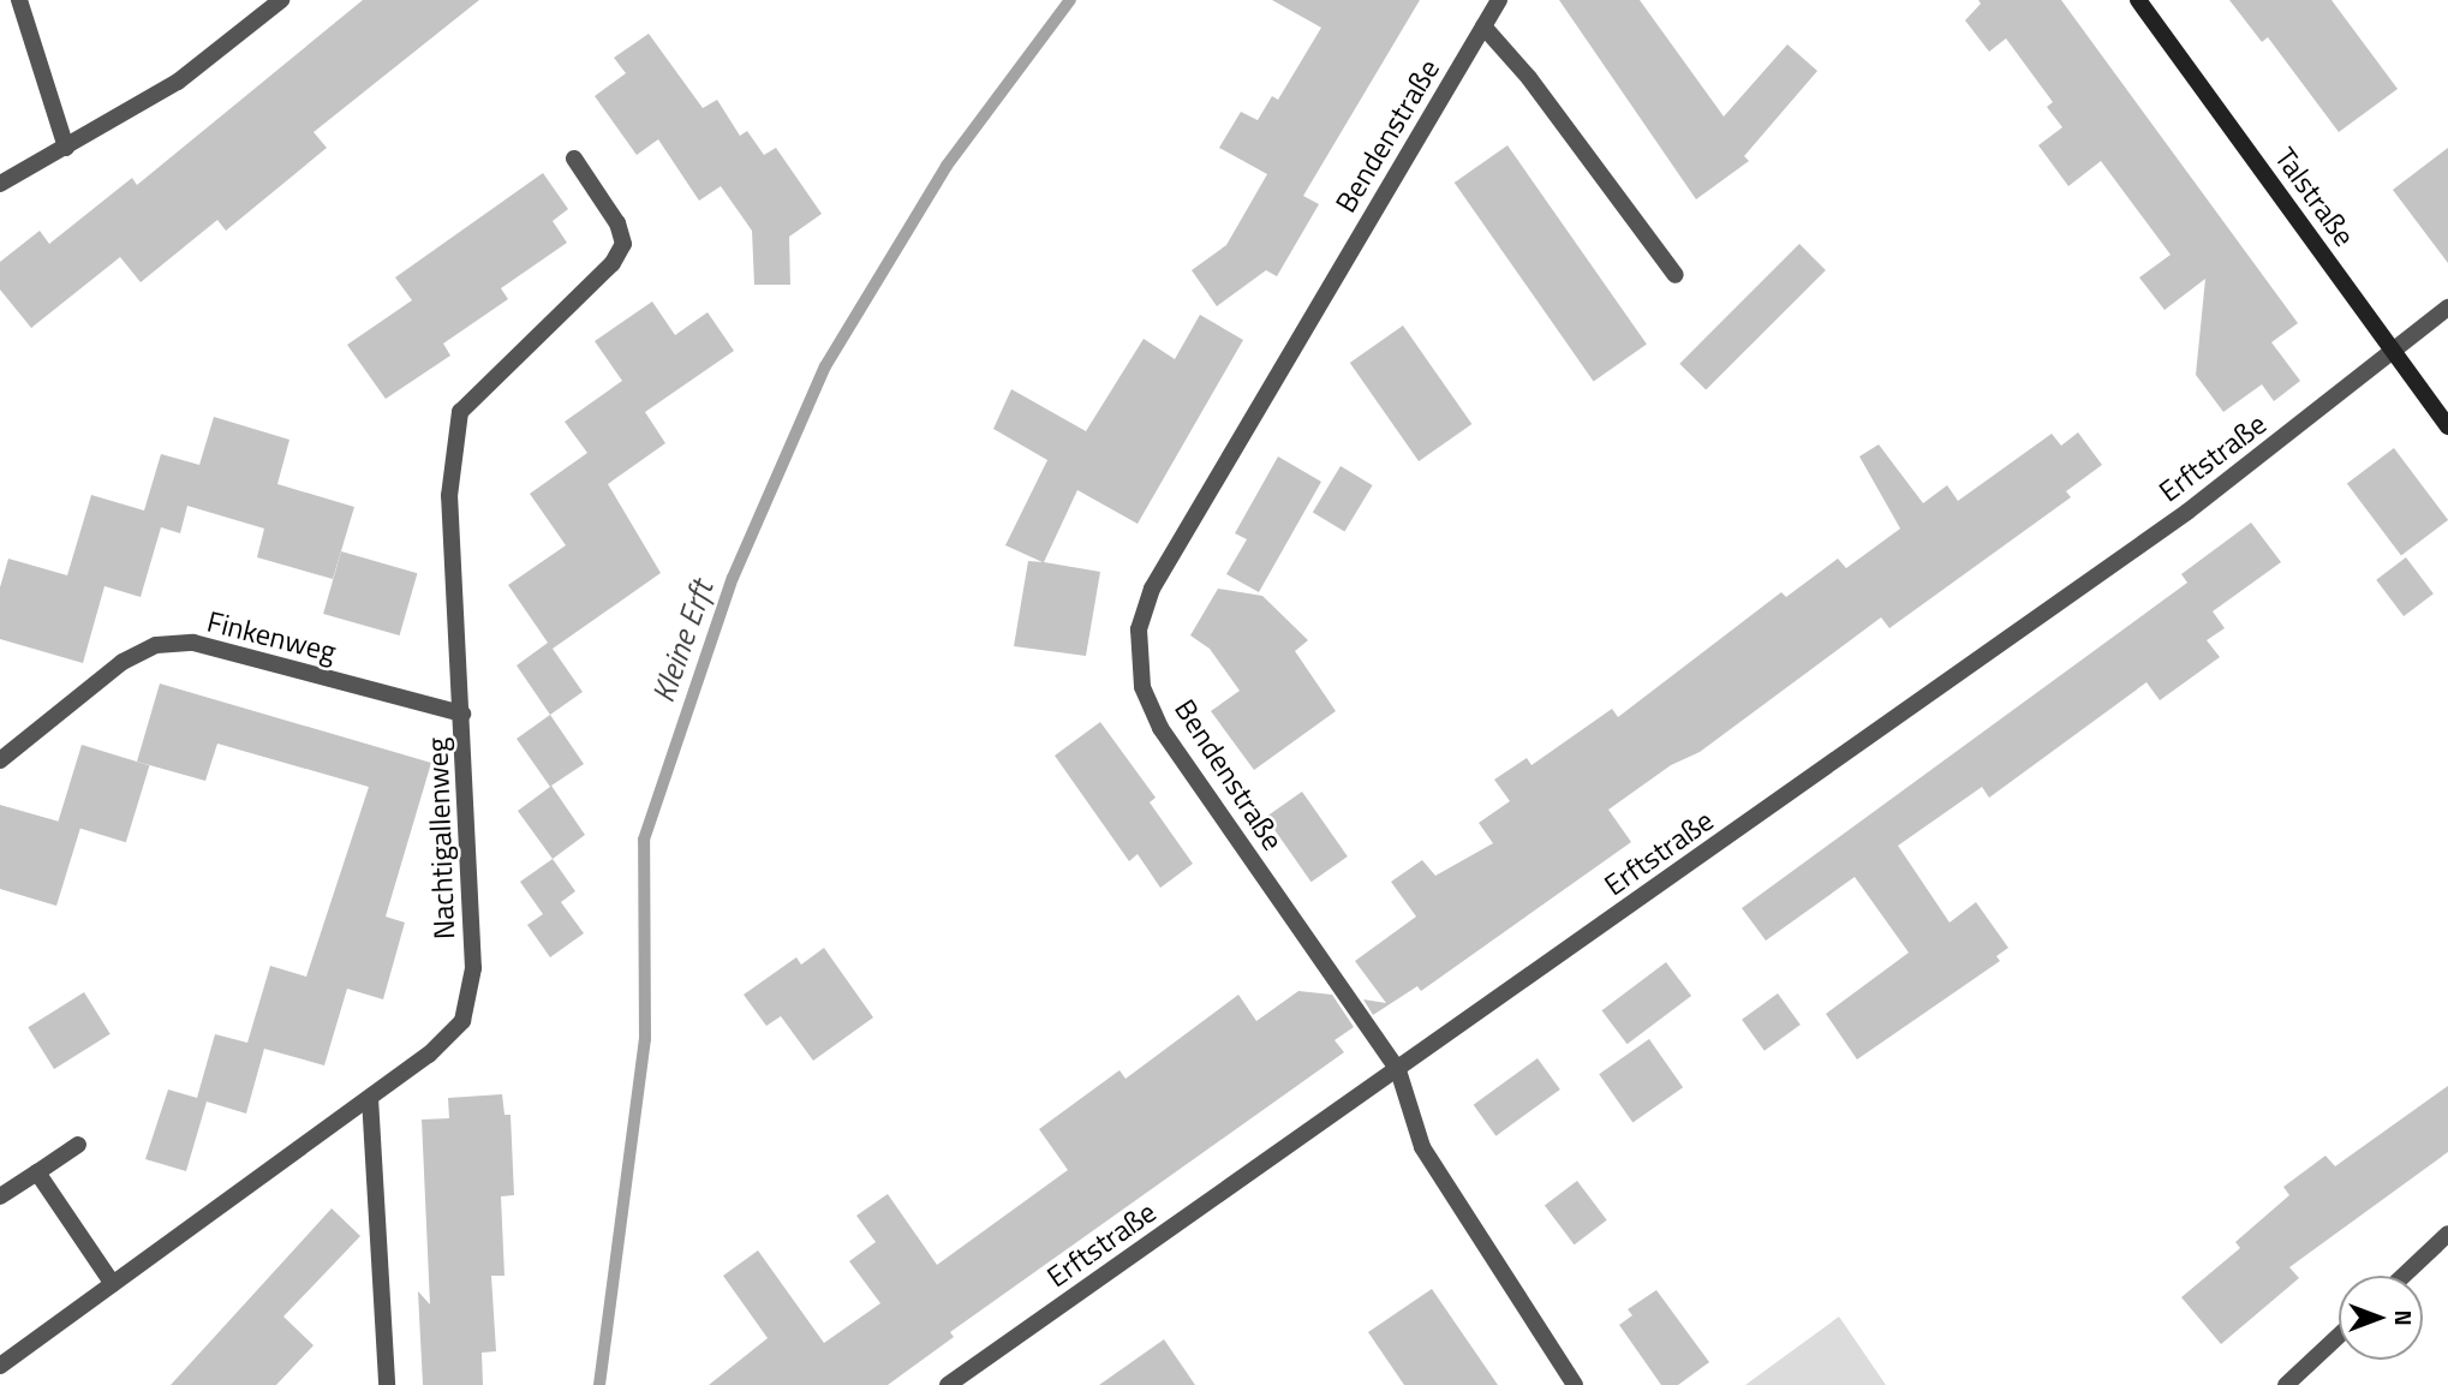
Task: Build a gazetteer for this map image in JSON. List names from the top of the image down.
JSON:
{
  "streets": {
    "street": [
      "Bendenstraße",
      "Talstraße",
      "Erftstraße",
      "Finkenweg",
      "Nachtigallenweg"
    ]
  },
  "crossings": [
    ["Bendenstraße", "Erftstraße"],
    ["Talstraße", "Erftstraße"],
    ["Finkenweg", "Nachtigallenweg"]
  ],
  "water": ["Kleine Erft"],
  "north": "right"
}
